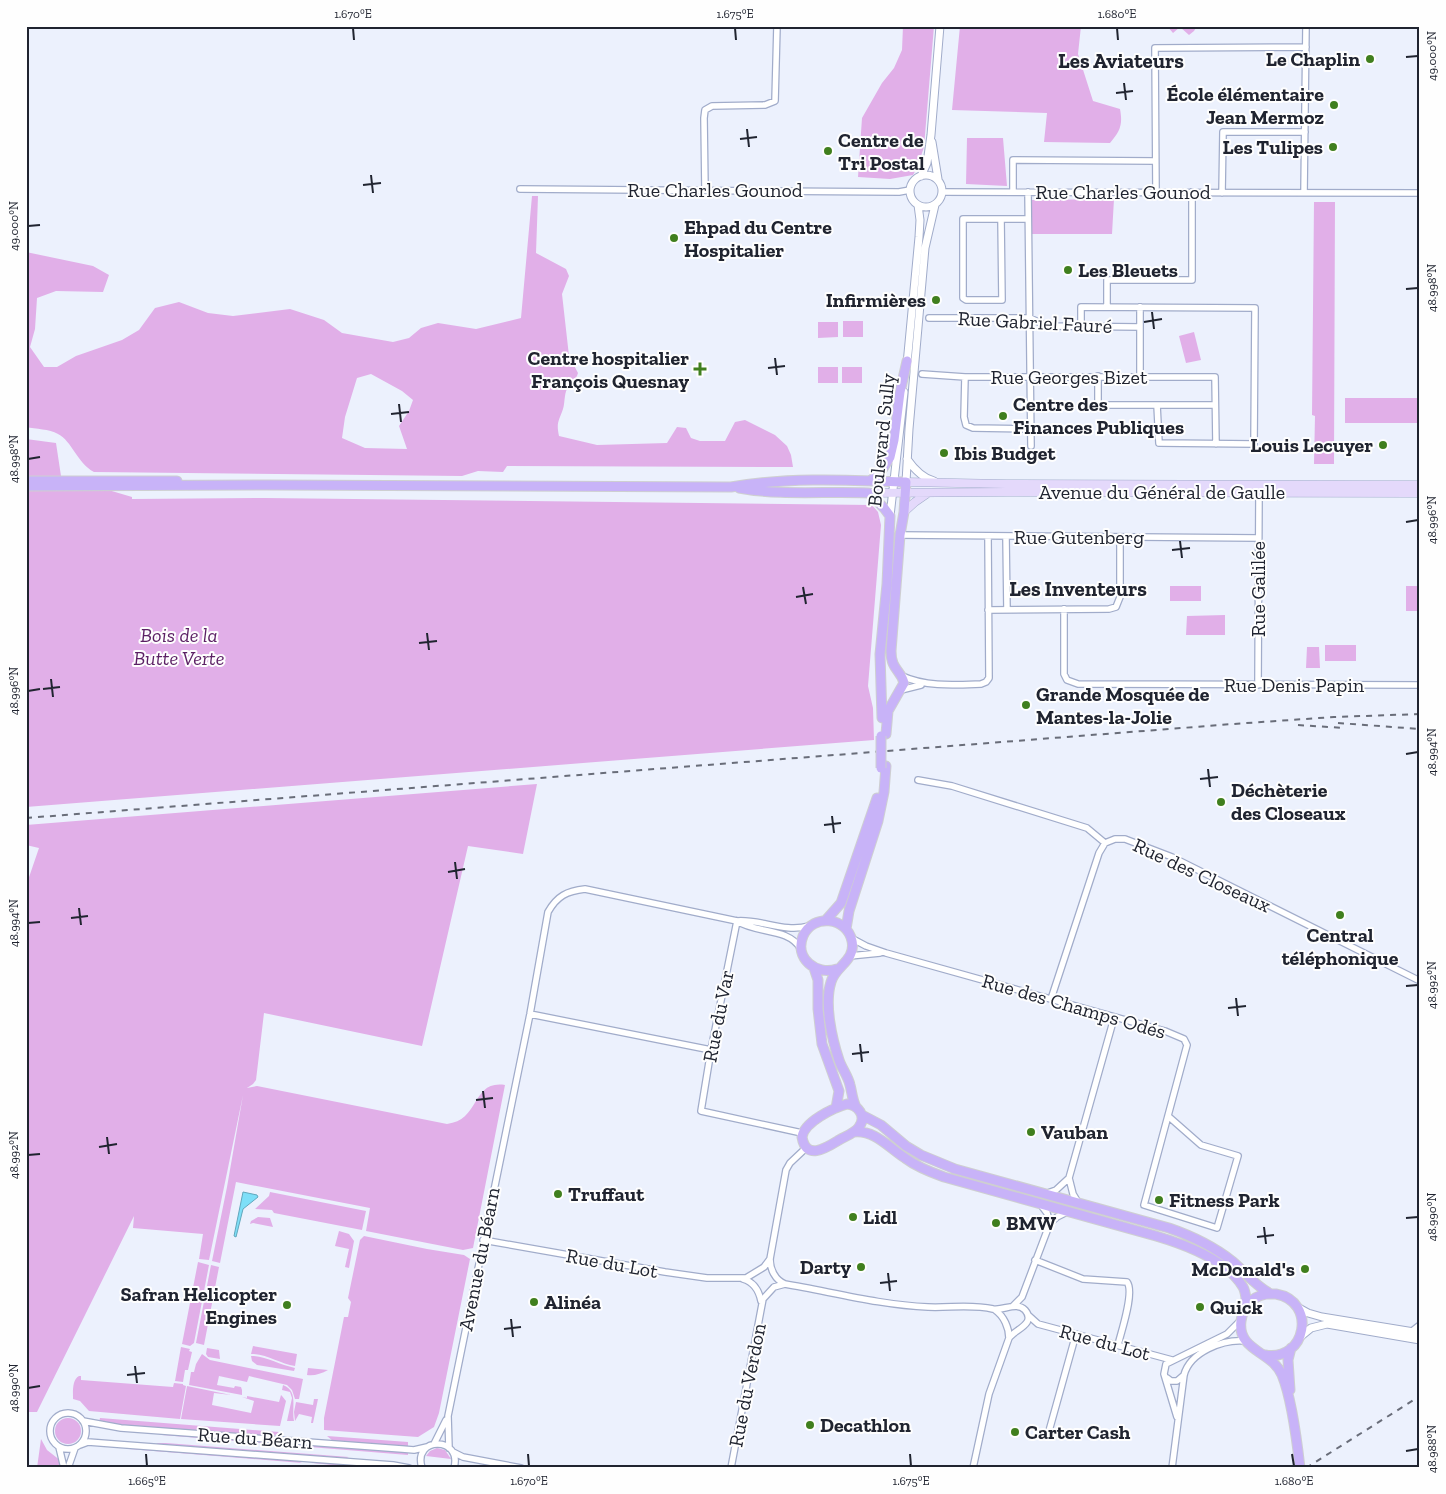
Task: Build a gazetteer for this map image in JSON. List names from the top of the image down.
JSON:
{
  "streets": {
    "main road": ["Boulevard Sully", "Avenue du Général de Gaulle"],
    "street": [
      "Rue Charles Gounod",
      "Rue Gabriel Fauré",
      "Rue Georges Bizet",
      "Rue Gutenberg",
      "Rue Galilée",
      "Rue Denis Papin",
      "Rue des Closeaux",
      "Rue des Champs Odés",
      "Rue du Var",
      "Avenue du Béarn",
      "Rue du Lot",
      "Rue du Verdon",
      "Rue du Béarn"
    ]
  },
  "crossings": [
    ["Rue Charles Gounod", "Boulevard Sully"],
    ["Boulevard Sully", "Avenue du Général de Gaulle"],
    ["Boulevard Sully", "Rue Gutenberg"],
    ["Avenue du Général de Gaulle", "Rue Galilée"],
    ["Rue Gutenberg", "Rue Galilée"],
    ["Rue Galilée", "Rue Denis Papin"],
    ["Rue des Closeaux", "Rue des Champs Odés"],
    ["Rue du Var", "Avenue du Béarn"],
    ["Avenue du Béarn", "Rue du Lot"],
    ["Avenue du Béarn", "Rue du Béarn"]
  ],
  "districts": ["Les Aviateurs", "Les Inventeurs"],
  "parks": ["Bois de la Butte Verte"],
  "places": {
    "other": [
      "Le Chaplin",
      "École élémentaire Jean Mermoz",
      "Les Tulipes",
      "Centre de Tri Postal",
      "Ehpad du Centre Hospitalier",
      "Les Bleuets",
      "Infirmières",
      "Centre des Finances Publiques",
      "Louis Lecuyer",
      "Ibis Budget",
      "Grande Mosquée de Mantes-la-Jolie",
      "Déchèterie des Closeaux",
      "Central téléphonique",
      "Vauban",
      "Truffaut",
      "Fitness Park",
      "Lidl",
      "BMW",
      "Darty",
      "McDonald's",
      "Alinéa",
      "Safran Helicopter Engines",
      "Quick",
      "Decathlon",
      "Carter Cash"
    ],
    "health": ["Centre hospitalier François Quesnay"]
  },
  "coordinates": [
    "1.670°E",
    "1.675°E",
    "1.680°E",
    "49.000°N",
    "48.998°N",
    "48.996°N",
    "48.994°N",
    "48.992°N",
    "48.990°N",
    "48.988°N",
    "1.665°E"
  ]
}
